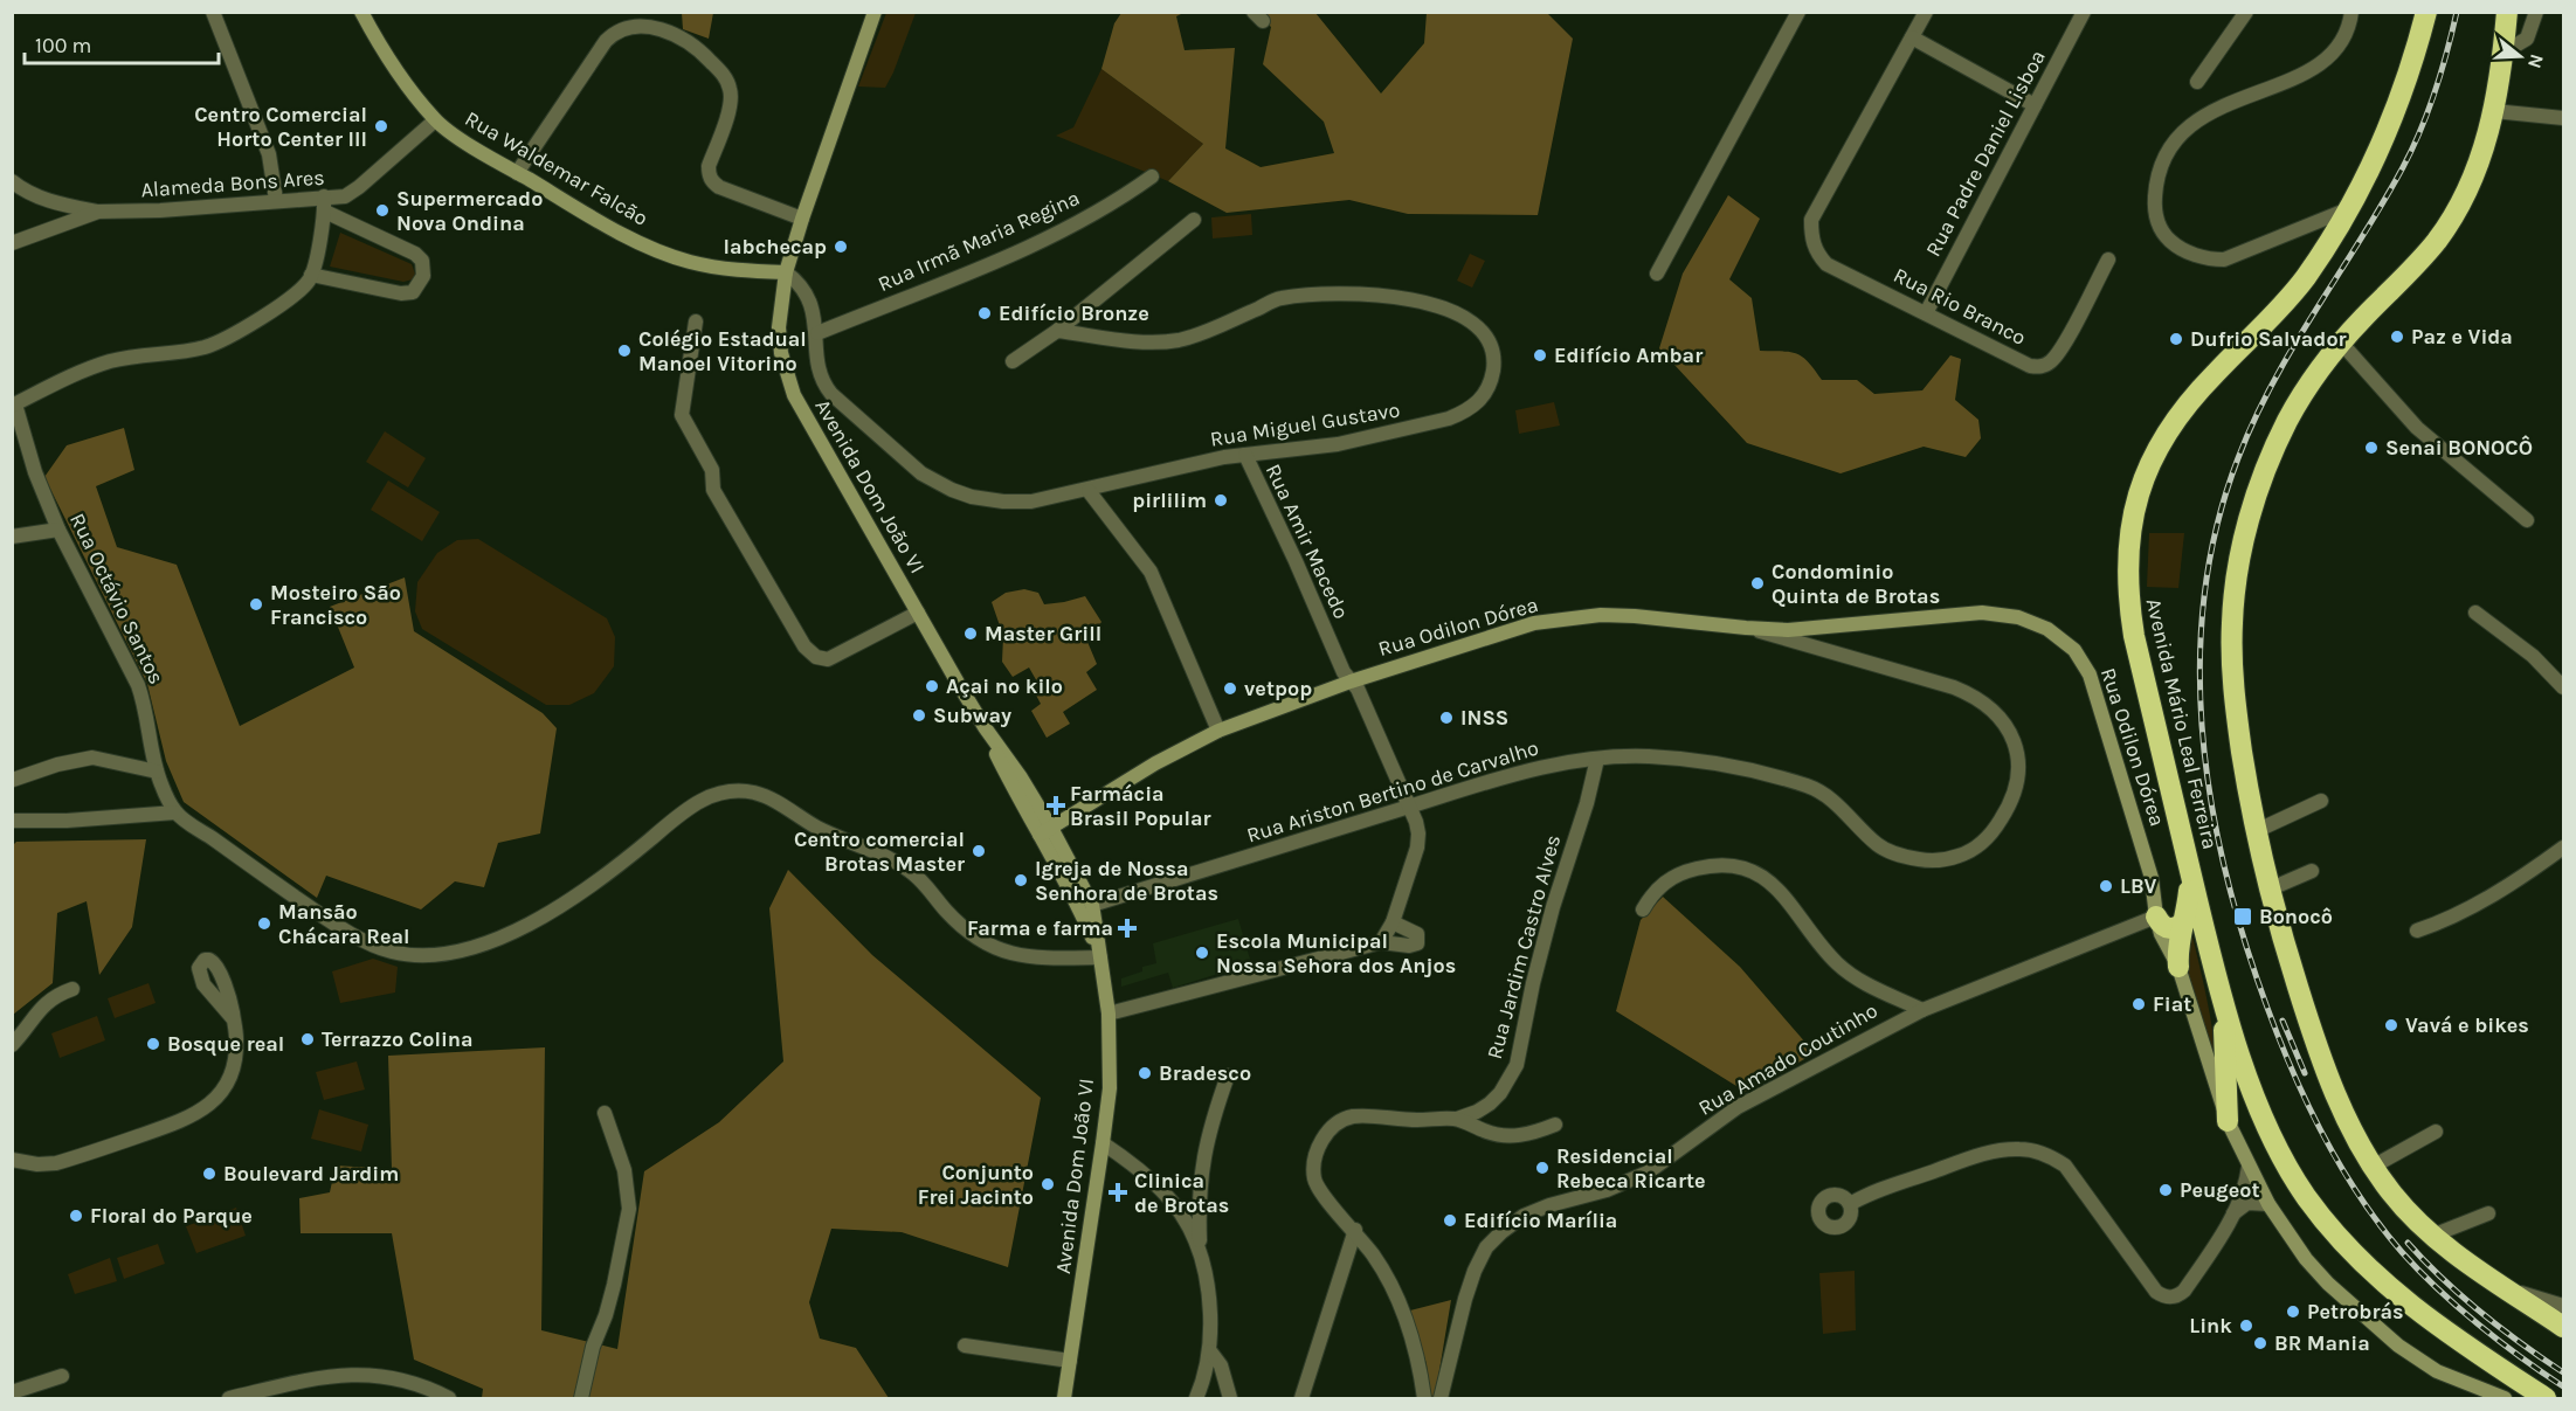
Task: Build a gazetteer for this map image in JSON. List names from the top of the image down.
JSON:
{
  "streets": {
    "highway": ["Avenida Mário Leal Ferreira"],
    "street": [
      "Rua Padre Daniel Lisboa",
      "Rua Waldemar Falcão",
      "Alameda Bons Ares",
      "Rua Irmã Maria Regina",
      "Rua Rio Branco",
      "Rua Miguel Gustavo",
      "Avenida Dom João VI",
      "Rua Amir Macedo",
      "Rua Octávio Santos",
      "Rua Odilon Dórea",
      "Rua Ariston Bertino de Carvalho",
      "Rua Jardim Castro Alves",
      "Rua Amado Coutinho"
    ]
  },
  "crossings": [
    ["Rua Padre Daniel Lisboa", "Rua Rio Branco"],
    ["Rua Waldemar Falcão", "Alameda Bons Ares"],
    ["Rua Waldemar Falcão", "Rua Miguel Gustavo"],
    ["Rua Waldemar Falcão", "Avenida Dom João VI"],
    ["Rua Irmã Maria Regina", "Rua Miguel Gustavo"],
    ["Rua Miguel Gustavo", "Avenida Dom João VI"],
    ["Rua Miguel Gustavo", "Rua Amir Macedo"],
    ["Avenida Dom João VI", "Rua Odilon Dórea"],
    ["Avenida Dom João VI", "Rua Ariston Bertino de Carvalho"],
    ["Rua Amir Macedo", "Rua Odilon Dórea"],
    ["Rua Amir Macedo", "Rua Ariston Bertino de Carvalho"],
    ["Rua Odilon Dórea", "Rua Ariston Bertino de Carvalho"],
    ["Rua Odilon Dórea", "Rua Amado Coutinho"],
    ["Rua Ariston Bertino de Carvalho", "Rua Jardim Castro Alves"]
  ],
  "places": {
    "other": [
      "Centro Comercial Horto Center III",
      "Supermercado Nova Ondina",
      "labchecap",
      "Edifício Bronze",
      "Paz e Vida",
      "Dufrio Salvador",
      "Colégio Estadual Manoel Vitorino",
      "Edifício Ambar",
      "Senai BONOCÔ",
      "pirlilim",
      "Condominio Quinta de Brotas",
      "Mosteiro São Francisco",
      "Master Grill",
      "Açai no kilo",
      "vetpop",
      "Subway",
      "INSS",
      "Centro comercial Brotas Master",
      "Igreja de Nossa Senhora de Brotas",
      "LBV",
      "Mansão Chácara Real",
      "Escola Municipal Nossa Sehora dos Anjos",
      "Fiat",
      "Vavá e bikes",
      "Terrazzo Colina",
      "Bosque real",
      "Bradesco",
      "Residencial Rebeca Ricarte",
      "Boulevard Jardim",
      "Conjunto Frei Jacinto",
      "Peugeot",
      "Floral do Parque",
      "Edifício Marília",
      "Petrobrás",
      "Link",
      "BR Mania"
    ],
    "health": ["Farmácia Brasil Popular", "Farma e farma", "Clinica de Brotas"],
    "transit": ["Bonocô"]
  },
  "scale_bar": "100 m",
  "north": "right"
}
